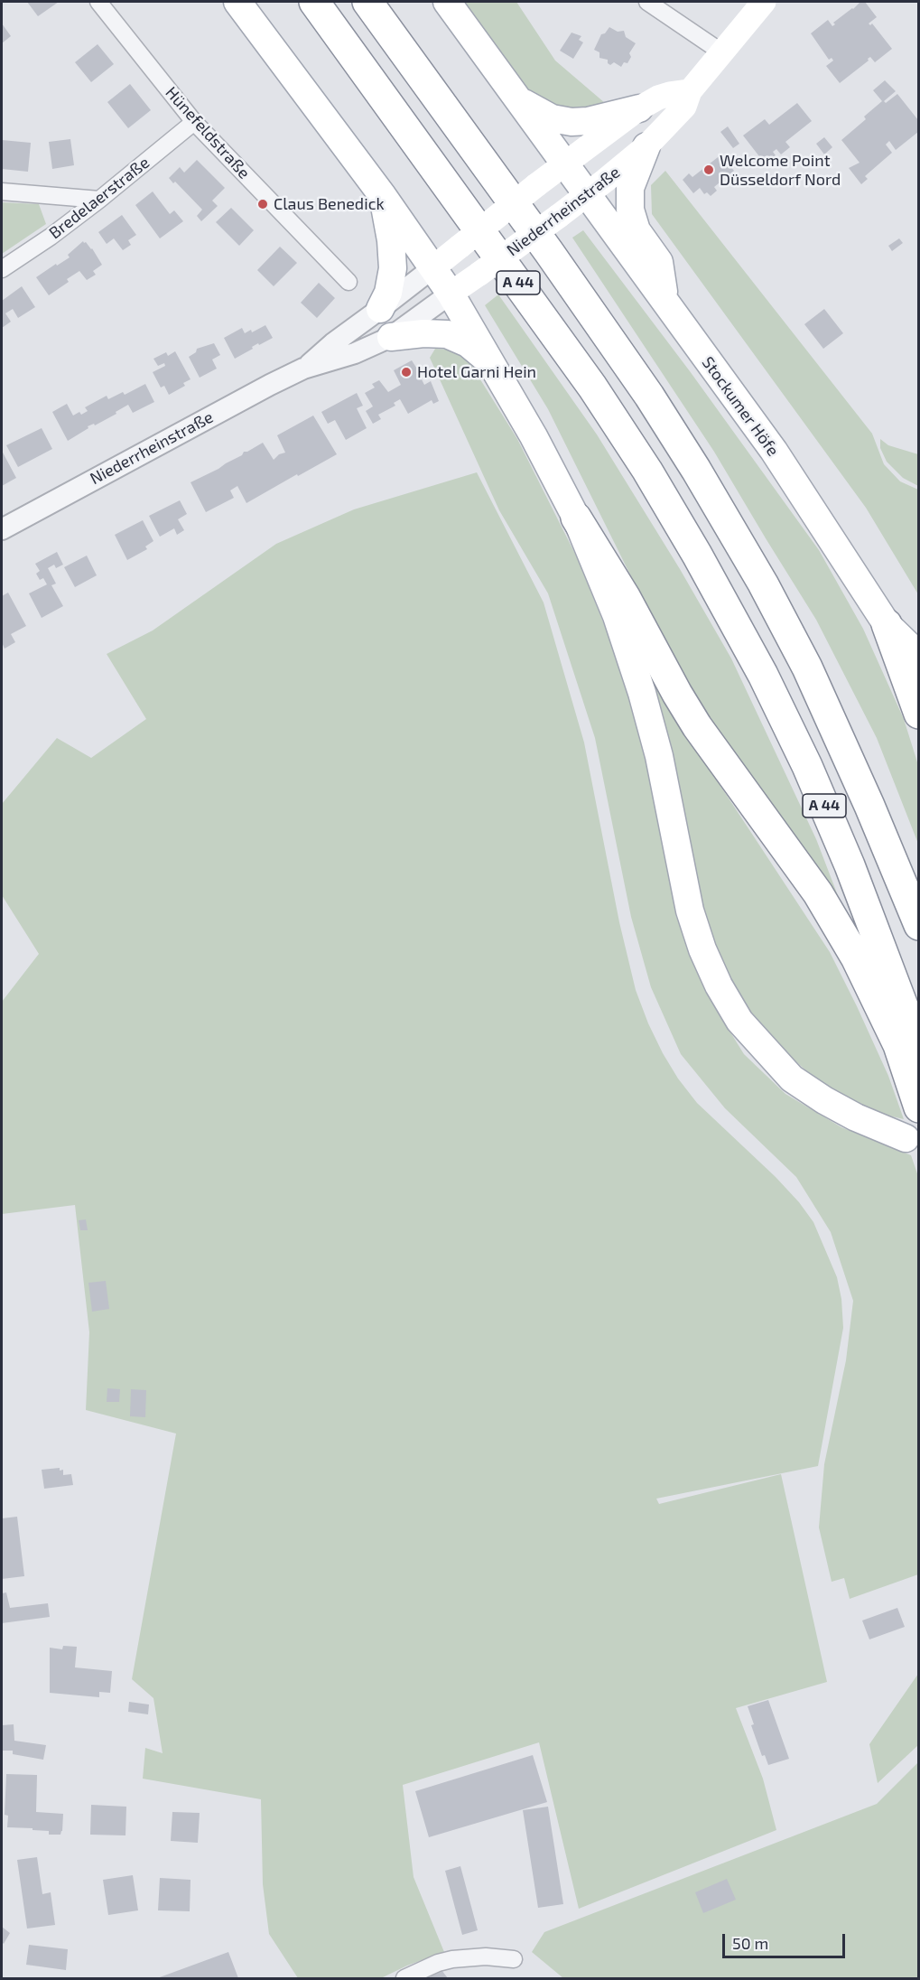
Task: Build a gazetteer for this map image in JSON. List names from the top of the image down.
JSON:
{
  "streets": {
    "highway": ["A 44"],
    "main road": ["Niederrheinstraße", "Stockumer Höfe"],
    "street": ["Hünefeldstraße", "Bredelaerstraße"]
  },
  "crossings": [
    ["Hünefeldstraße", "Bredelaerstraße"],
    ["Niederrheinstraße", "Stockumer Höfe"]
  ],
  "places": ["Welcome Point Düsseldorf Nord", "Claus Benedick", "Hotel Garni Hein"],
  "scale_bar": "50 m"
}
